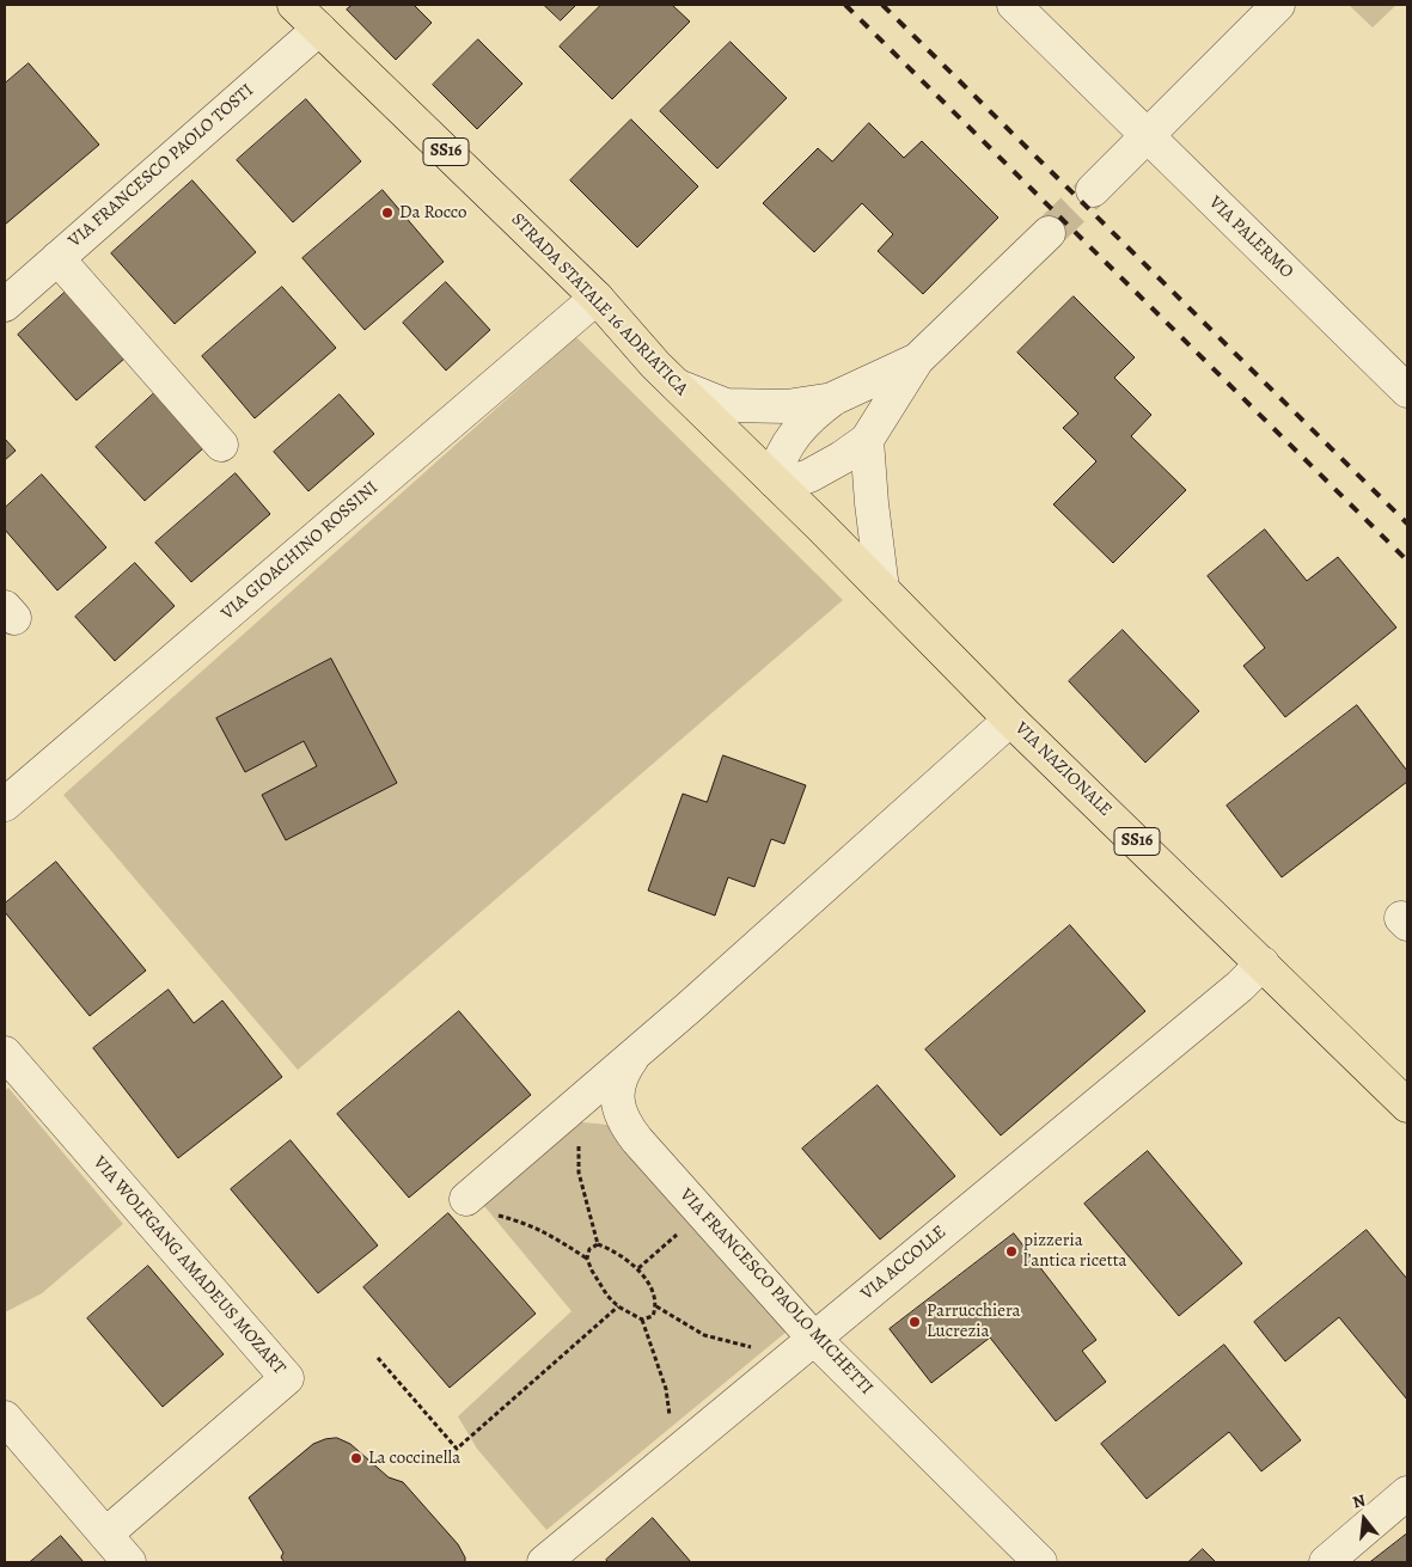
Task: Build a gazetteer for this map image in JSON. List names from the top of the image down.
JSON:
{
  "streets": {
    "main road": ["SS16", "STRADA STATALE 16 ADRIATICA", "VIA NAZIONALE"],
    "street": [
      "VIA FRANCESCO PAOLO TOSTI",
      "VIA PALERMO",
      "VIA GIOACHINO ROSSINI",
      "VIA ACCOLLE",
      "VIA WOLFGANG AMADEUS MOZART",
      "VIA FRANCESCO PAOLO MICHETTI"
    ]
  },
  "crossings": [
    ["VIA FRANCESCO PAOLO TOSTI", "STRADA STATALE 16 ADRIATICA"],
    ["STRADA STATALE 16 ADRIATICA", "VIA GIOACHINO ROSSINI"],
    ["STRADA STATALE 16 ADRIATICA", "VIA NAZIONALE"],
    ["VIA NAZIONALE", "VIA ACCOLLE"],
    ["VIA ACCOLLE", "VIA FRANCESCO PAOLO MICHETTI"]
  ],
  "places": [
    "Da Rocco",
    "pizzeria l’antica ricetta",
    "Parrucchiera Lucrezia",
    "La coccinella"
  ],
  "north": "top"
}
